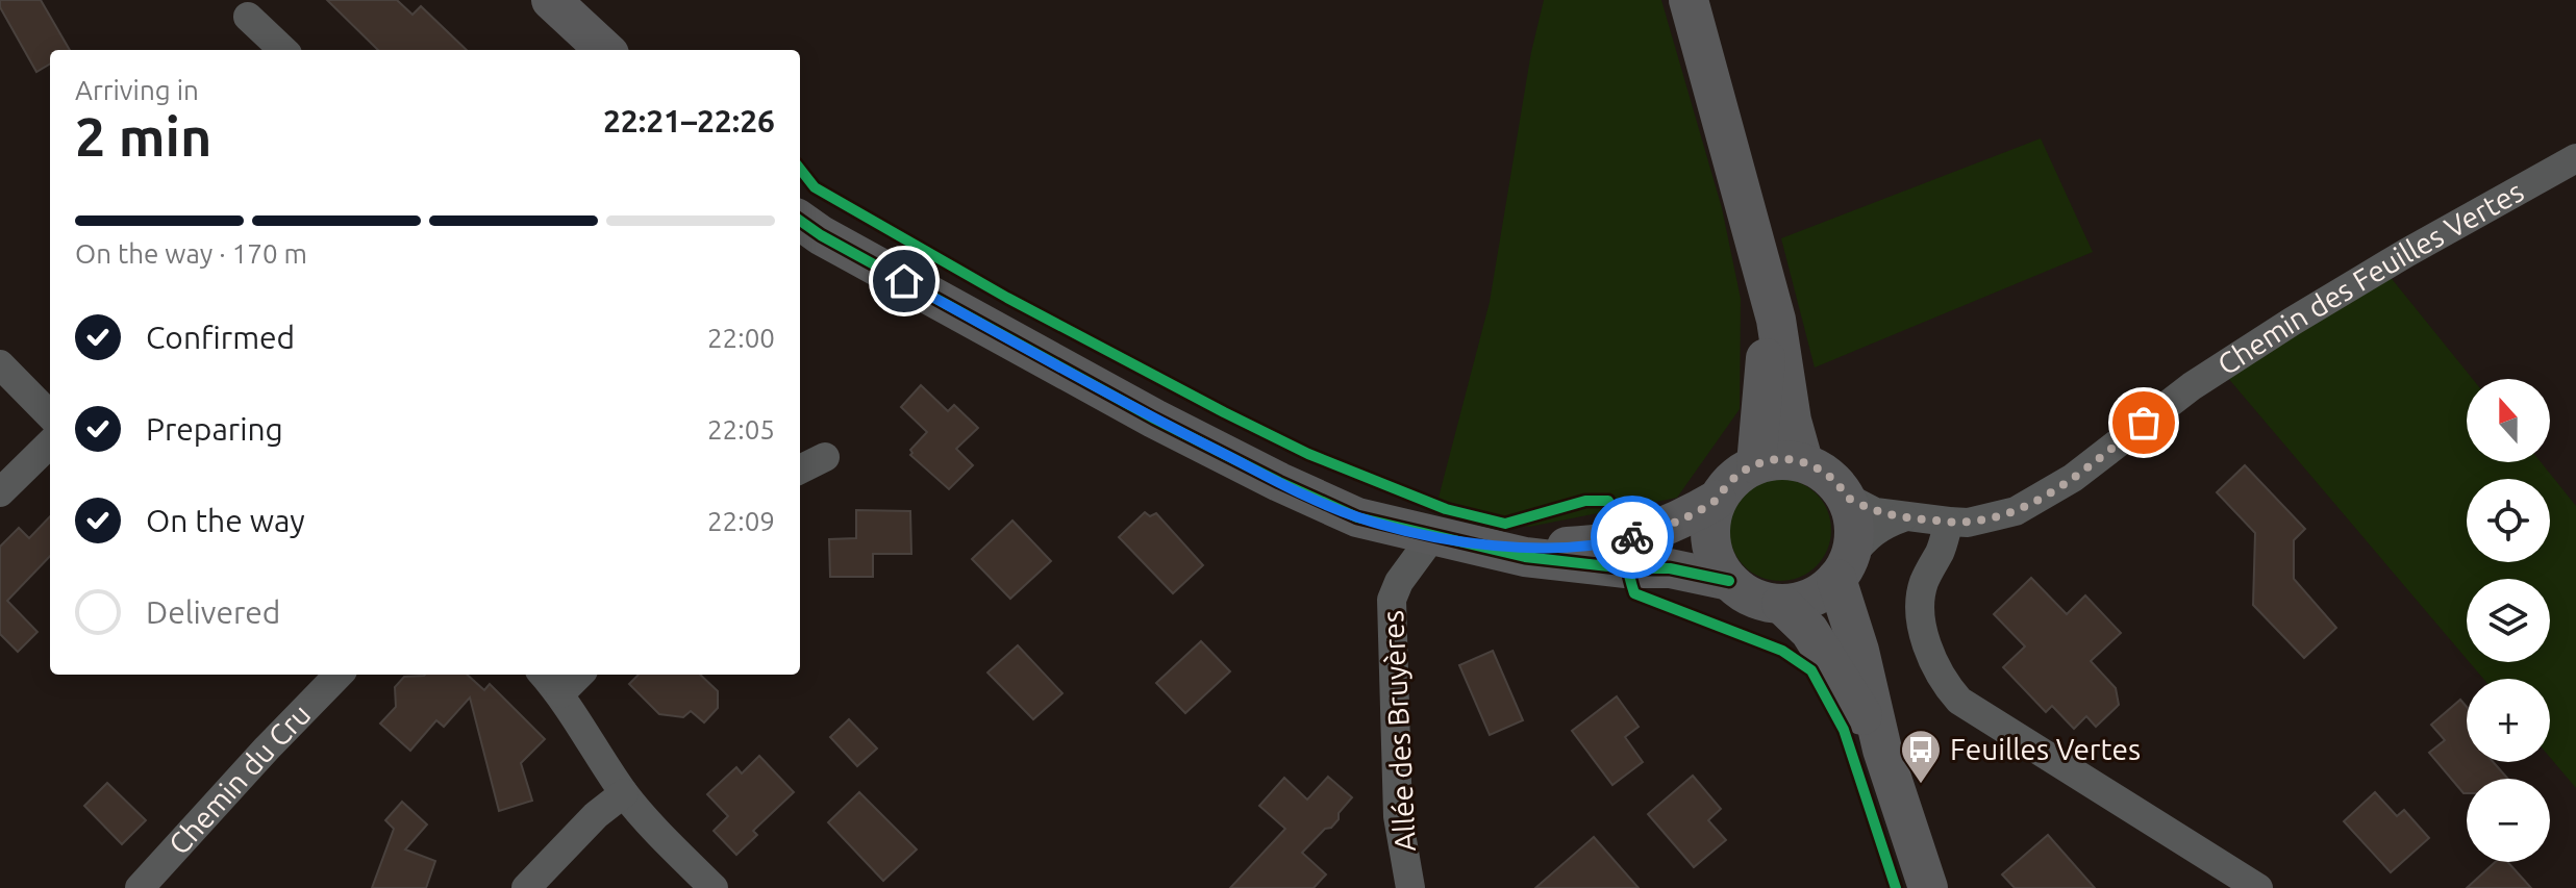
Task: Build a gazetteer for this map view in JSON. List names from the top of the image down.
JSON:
{
  "streets": {
    "street": ["Chemin des Feuilles Vertes", "Allée des Bruyères", "Chemin du Cru"]
  },
  "places": {
    "bus stop": ["Feuilles Vertes"]
  },
  "north": "top",
  "page": {
    "heading": ["2 min", "Arriving in", "22:21–22:26"],
    "bar": "On the way · 170 m",
    "list": [
      ["Confirmed", "22:00"],
      ["Preparing", "22:05"],
      ["On the way", "22:09"],
      "Delivered"
    ],
    "map_buttons": ["+", "−"]
  }
}
